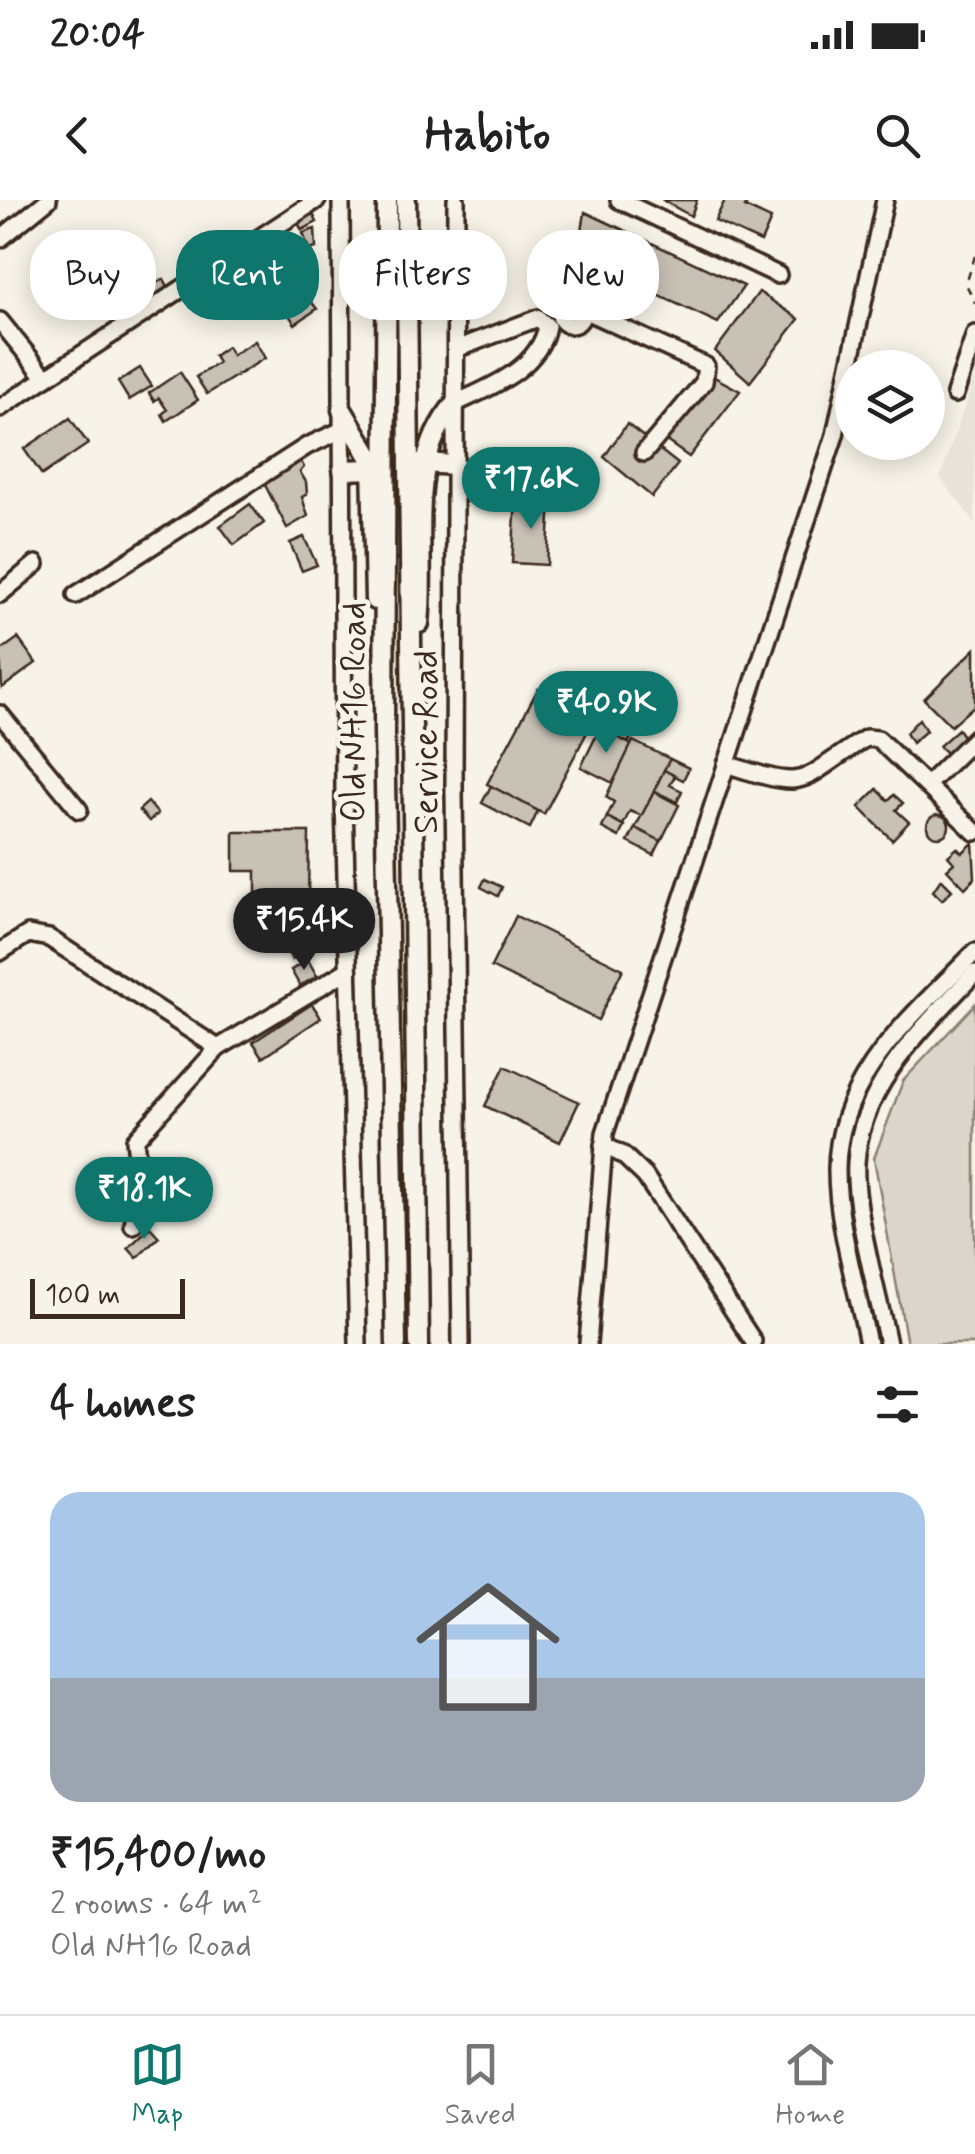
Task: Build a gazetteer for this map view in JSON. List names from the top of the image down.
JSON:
{
  "streets": {
    "main road": ["Old NH16 Road"],
    "street": ["Service Road"]
  },
  "scale_bar": "100 m",
  "page": {
    "status": "20:04",
    "header": "Habito",
    "chip": [
      "Buy",
      "Rent",
      "Filters",
      "New"
    ],
    "price": [
      "₹17.6K",
      "₹40.9K",
      "₹15.4K",
      "₹18.1K"
    ],
    "scale": "100 m",
    "heading": "4 homes",
    "list": [
      {
        "name": "₹15,400/mo",
        "note": "2 rooms · 64 m² · Old NH16 Road"
      }
    ],
    "tabs": ["Map", "Saved", "Home"]
  }
}
